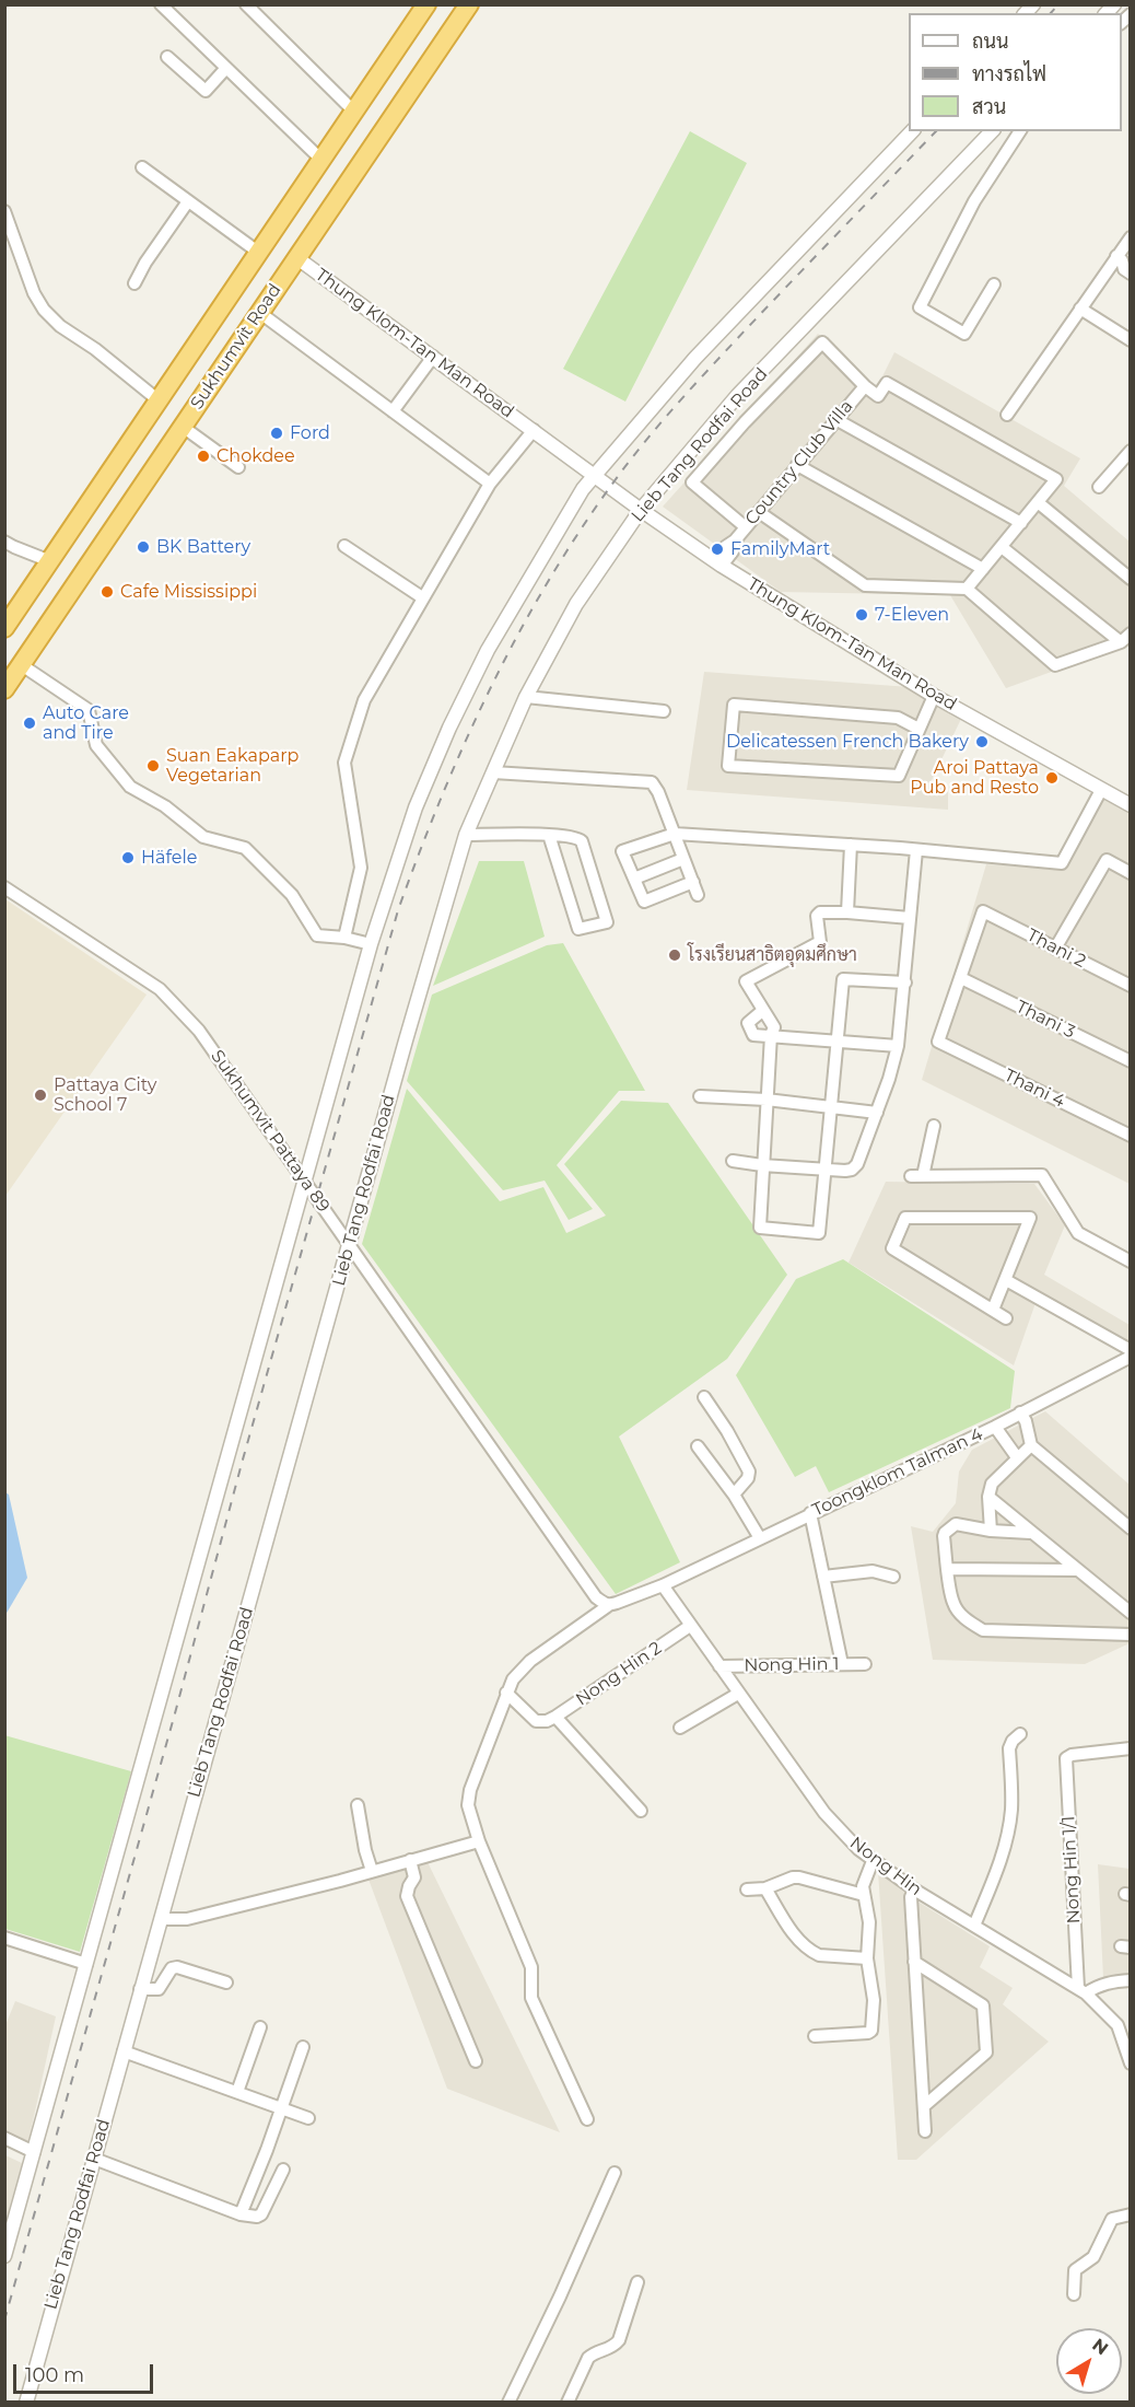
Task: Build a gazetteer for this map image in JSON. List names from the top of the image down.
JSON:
{
  "streets": {
    "highway": ["Sukhumvit Road"],
    "street": [
      "Thung Klom-Tan Man Road",
      "Lieb Tang Rodfai Road",
      "Country Club Villa",
      "Thani 2",
      "Thani 3",
      "Thani 4",
      "Sukhumvit Pattaya 89",
      "Toongklom Talman 4",
      "Nong Hin 1",
      "Nong Hin 2",
      "Nong Hin",
      "Nong Hin 1/1"
    ]
  },
  "crossings": [
    ["Thung Klom-Tan Man Road", "Sukhumvit Road"],
    ["Thung Klom-Tan Man Road", "Lieb Tang Rodfai Road"],
    ["Thung Klom-Tan Man Road", "Country Club Villa"],
    ["Lieb Tang Rodfai Road", "Sukhumvit Pattaya 89"],
    ["Thani 2", "Thani 3"],
    ["Thani 2", "Thani 4"],
    ["Thani 3", "Thani 4"],
    ["Toongklom Talman 4", "Nong Hin"],
    ["Nong Hin 1", "Nong Hin"],
    ["Nong Hin 2", "Nong Hin"],
    ["Nong Hin", "Nong Hin 1/1"]
  ],
  "places": [
    "Ford",
    "Chokdee",
    "BK Battery",
    "FamilyMart",
    "Cafe Mississippi",
    "7-Eleven",
    "Auto Care and Tire",
    "Delicatessen French Bakery",
    "Suan Eakaparp Vegetarian",
    "Aroi Pattaya Pub and Resto",
    "Häfele",
    "โรงเรียนสาธิตอุดมศึกษา",
    "Pattaya City School 7"
  ],
  "legend": ["ถนน", "ทางรถไฟ", "สวน"],
  "scale_bar": "100 m",
  "north": "top right"
}
